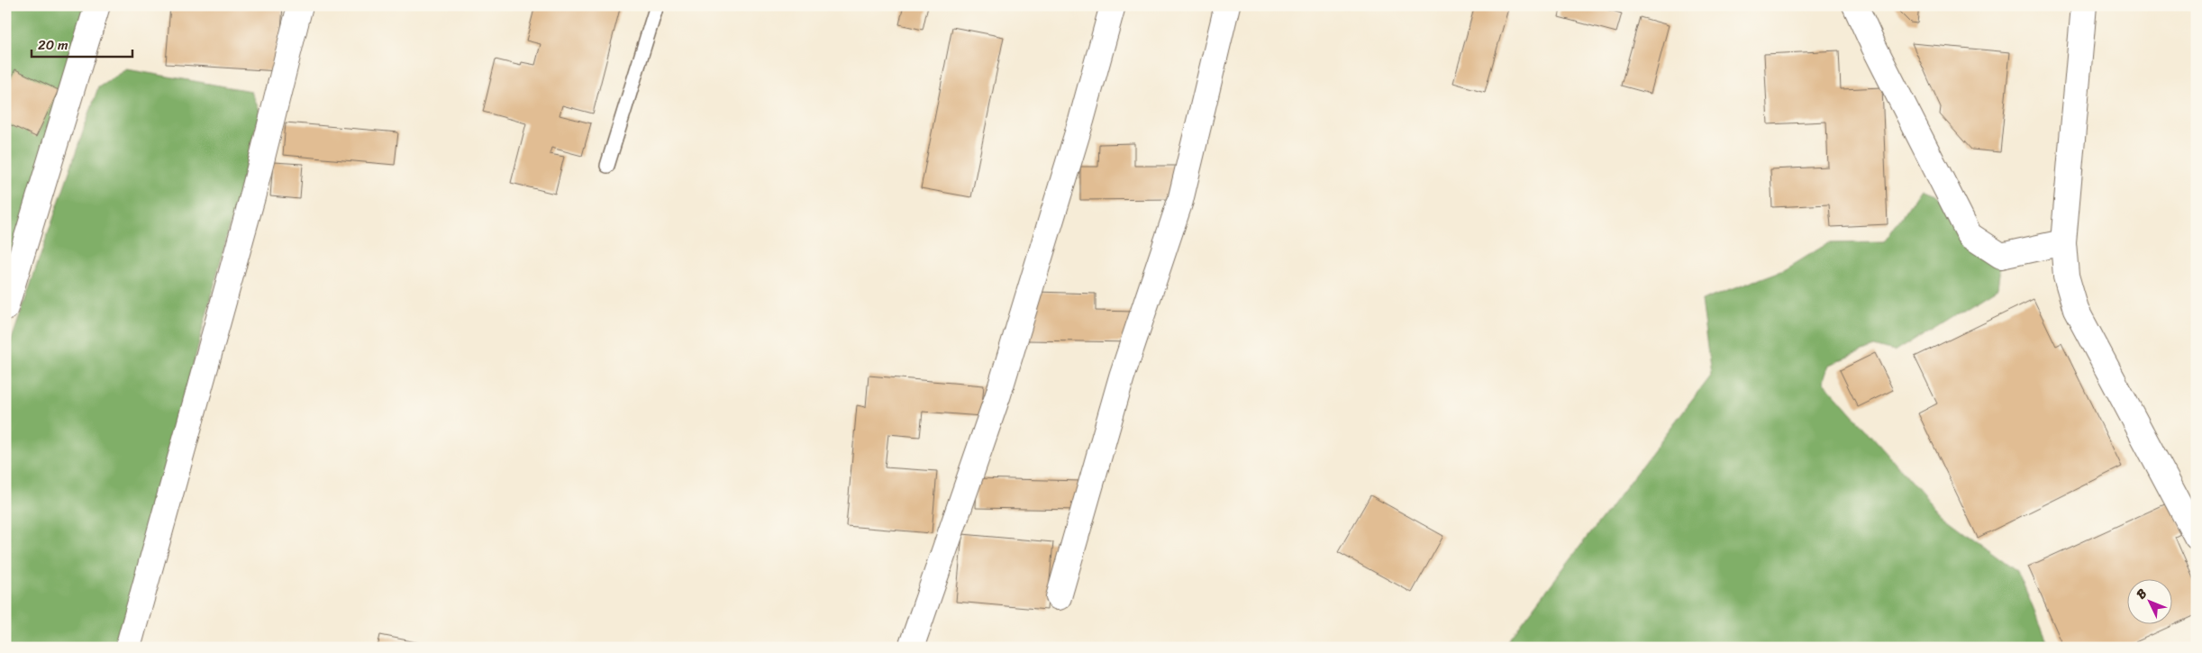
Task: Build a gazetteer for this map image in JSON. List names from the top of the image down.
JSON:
{
  "scale_bar": "20 m",
  "north": "top left"
}
